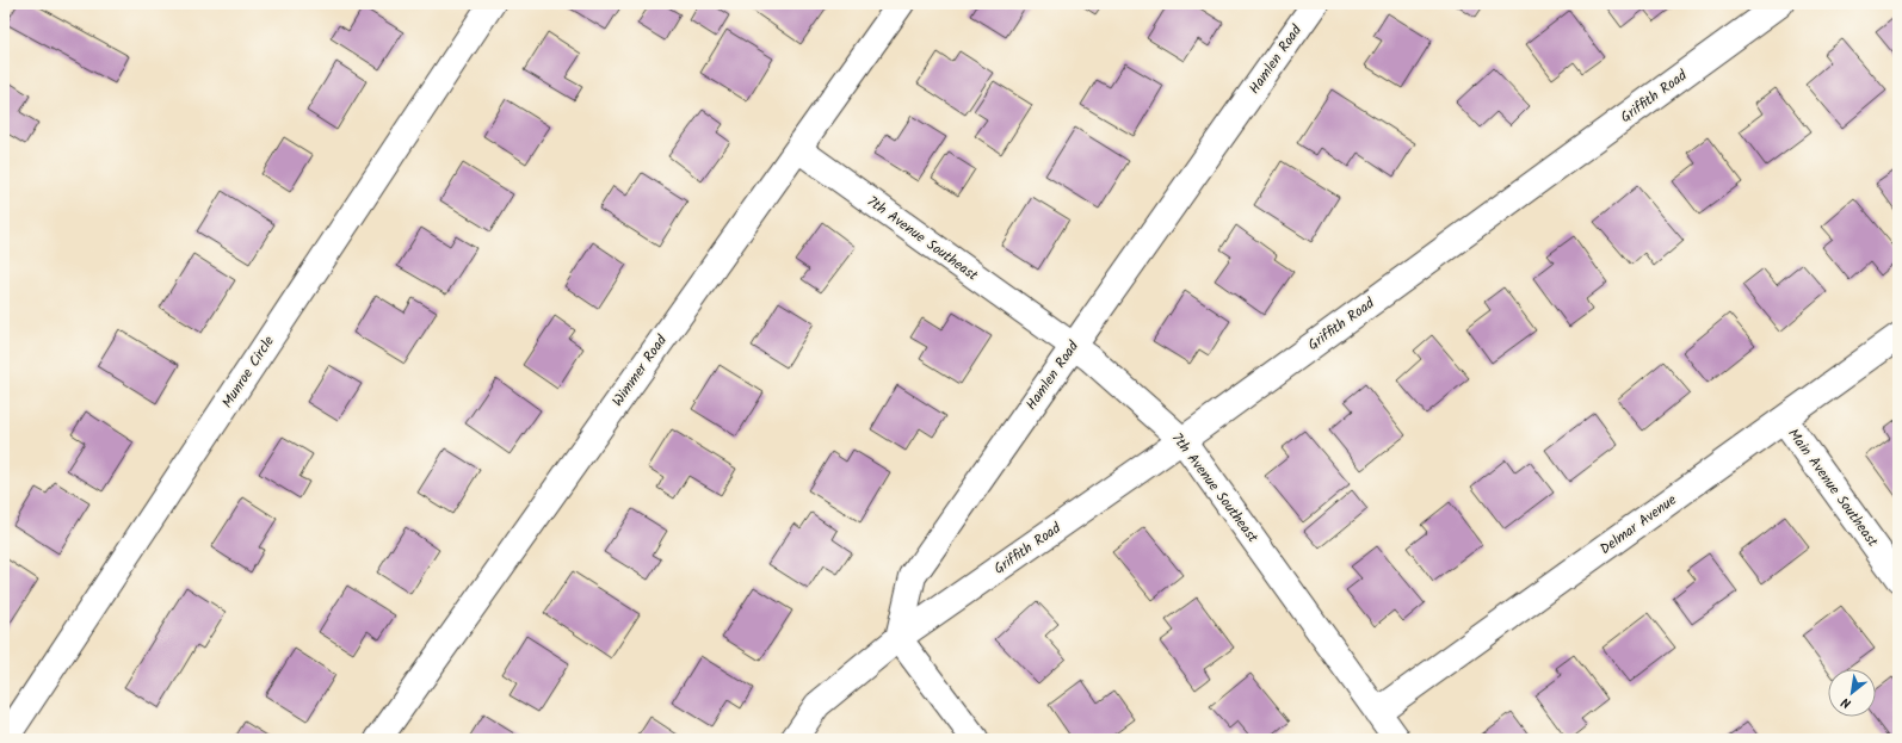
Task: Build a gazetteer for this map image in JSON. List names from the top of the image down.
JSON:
{
  "streets": {
    "street": [
      "Hamlen Road",
      "Griffith Road",
      "7th Avenue Southeast",
      "Wimmer Road",
      "Munroe Circle",
      "Main Avenue Southeast",
      "Delmar Avenue"
    ]
  },
  "crossings": [
    ["Hamlen Road", "Griffith Road"],
    ["Hamlen Road", "7th Avenue Southeast"],
    ["Griffith Road", "7th Avenue Southeast"],
    ["7th Avenue Southeast", "Wimmer Road"],
    ["7th Avenue Southeast", "Delmar Avenue"],
    ["Main Avenue Southeast", "Delmar Avenue"]
  ],
  "north": "bottom left"
}
